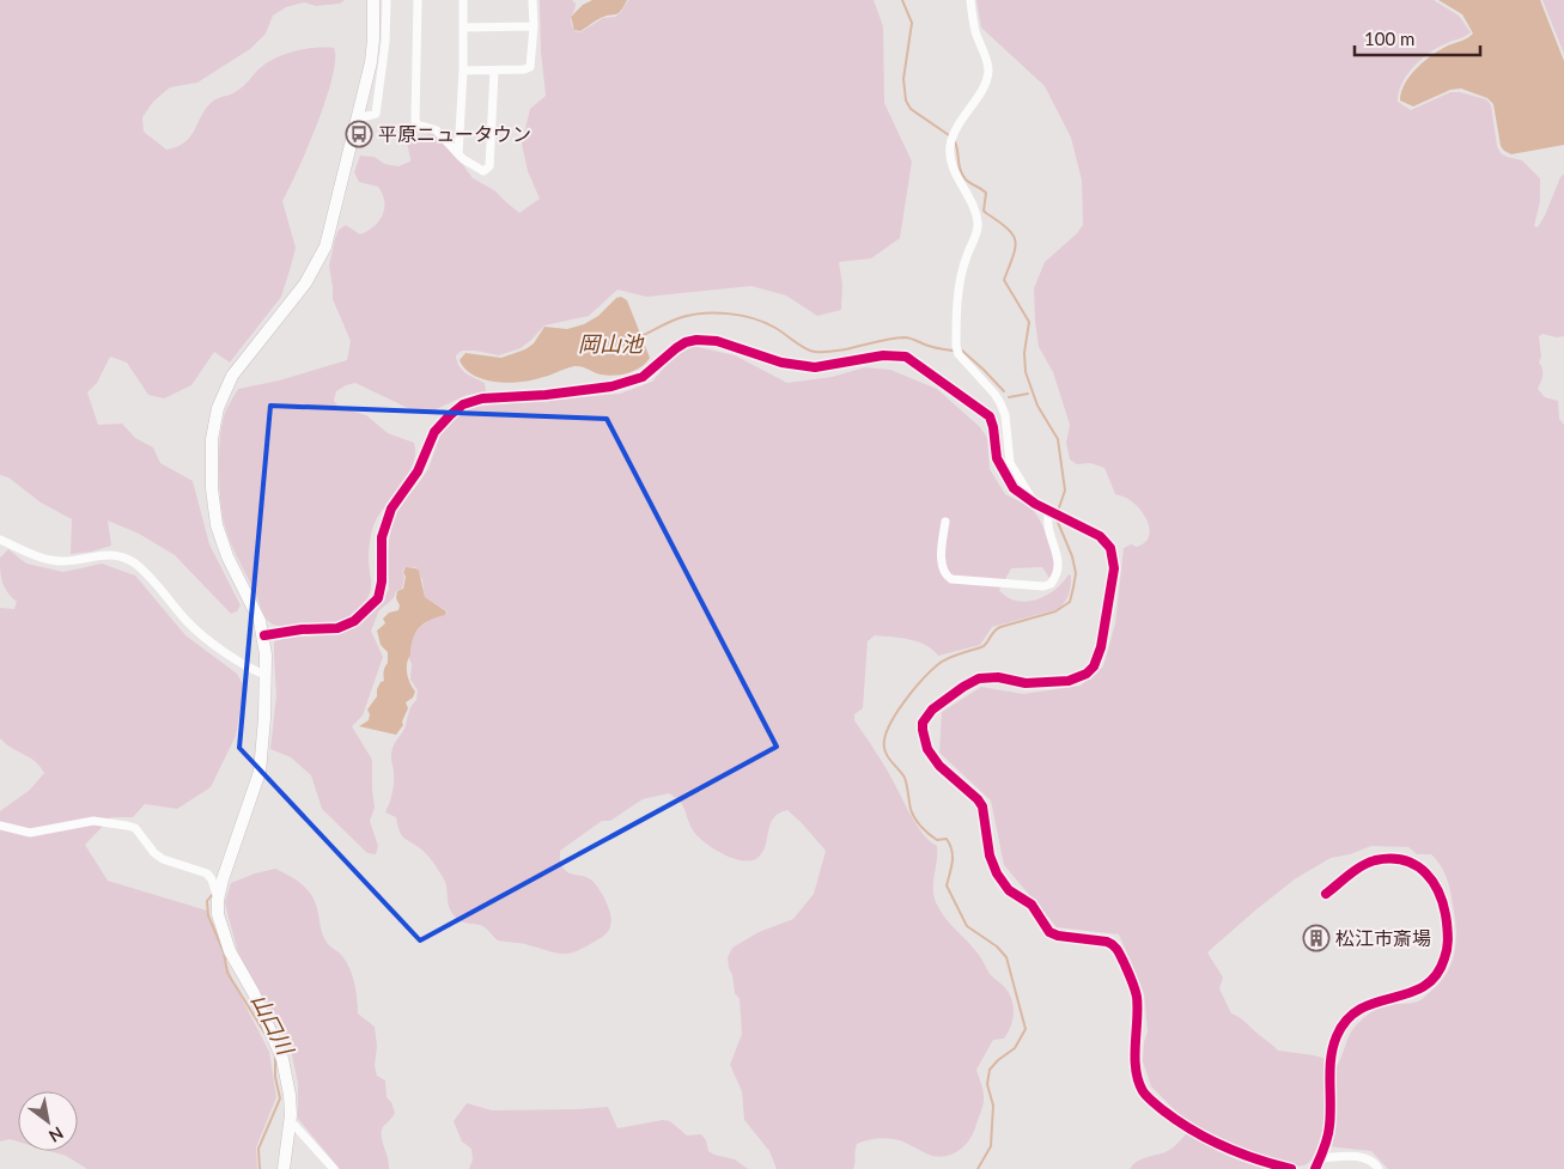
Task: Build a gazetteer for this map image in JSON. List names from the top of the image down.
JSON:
{
  "water": ["岡山池", "山口川"],
  "places": {
    "bus stop": ["平原ニュータウン"],
    "building": ["松江市斎場"]
  },
  "scale_bar": "100 m",
  "north": "bottom right"
}
